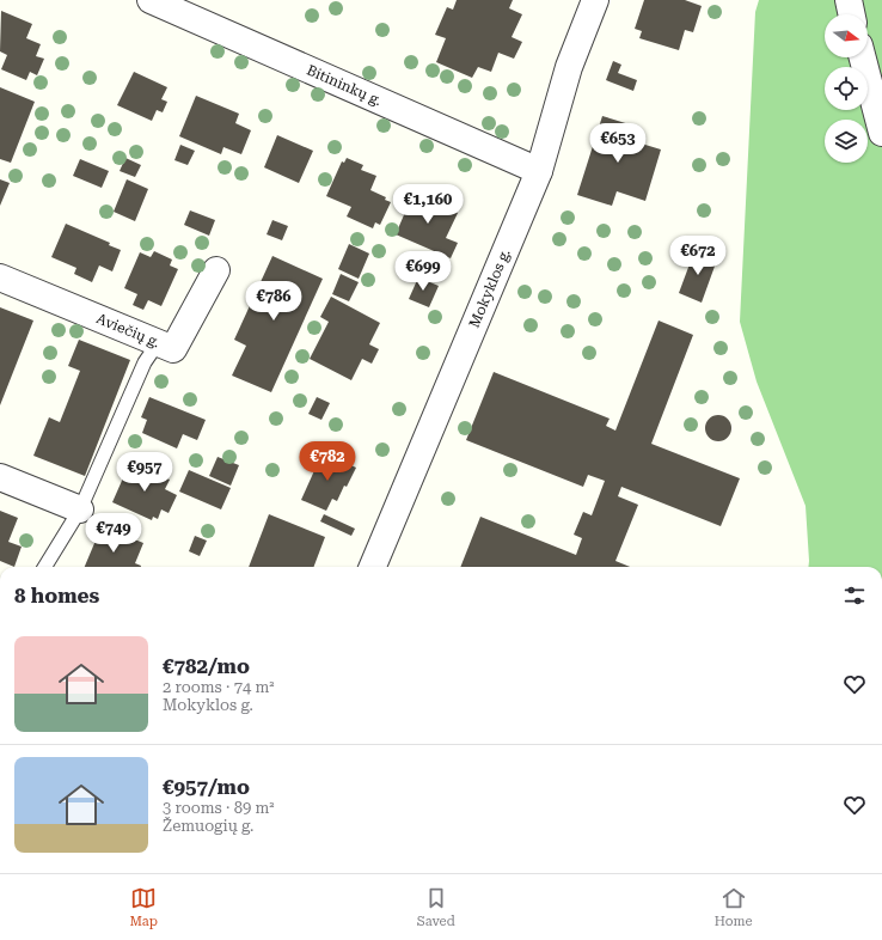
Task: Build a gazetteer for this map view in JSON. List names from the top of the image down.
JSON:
{
  "streets": {
    "street": ["Bitininkų g.", "Mokyklos g.", "Aviečių g."]
  },
  "crossings": [
    ["Bitininkų g.", "Mokyklos g."]
  ],
  "north": "right",
  "page": {
    "price": [
      "€653",
      "€1,160",
      "€672",
      "€699",
      "€786",
      "€782",
      "€957",
      "€749"
    ],
    "heading": "8 homes",
    "list": [
      {
        "name": "€782/mo",
        "note": "2 rooms · 74 m² · Mokyklos g."
      },
      {
        "name": "€957/mo",
        "note": "3 rooms · 89 m² · Žemuogių g."
      }
    ],
    "tabs": ["Map", "Saved", "Home"]
  }
}
